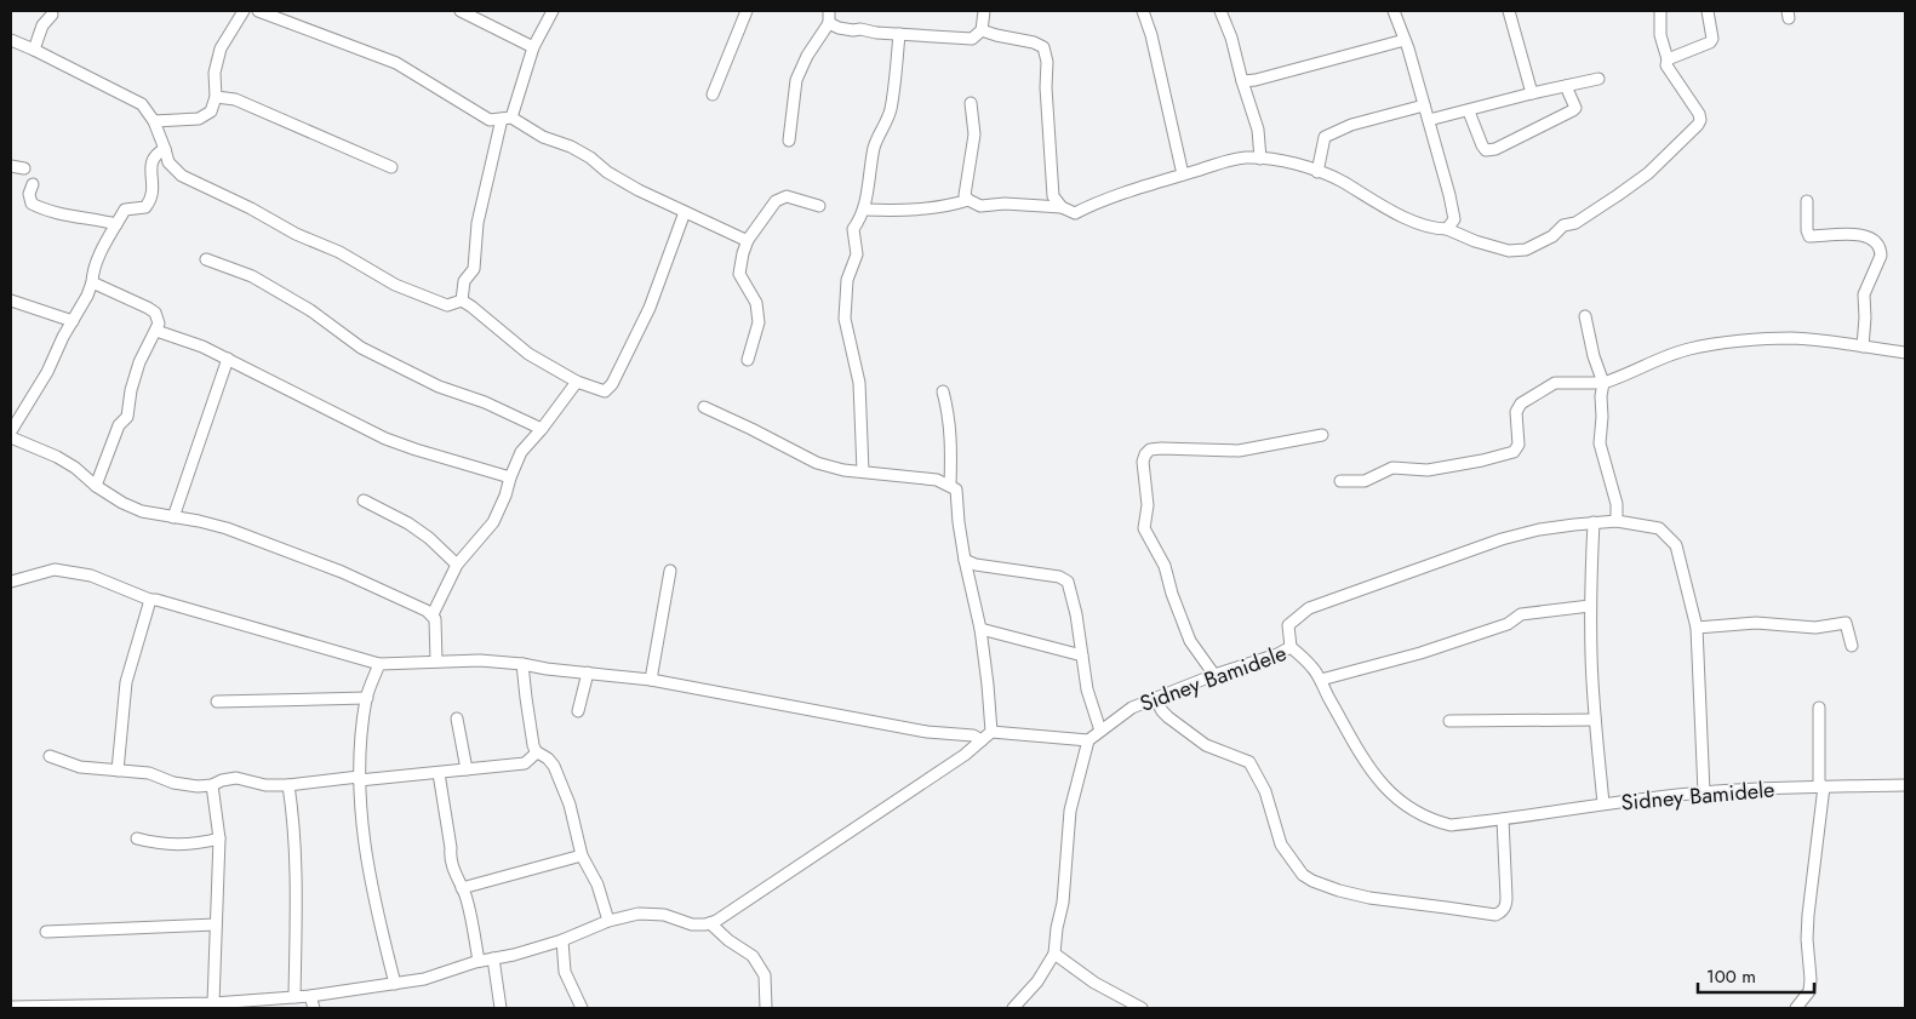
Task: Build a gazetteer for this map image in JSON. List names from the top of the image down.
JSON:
{
  "streets": {
    "street": ["Sidney Bamidele"]
  },
  "scale_bar": "100 m"
}
